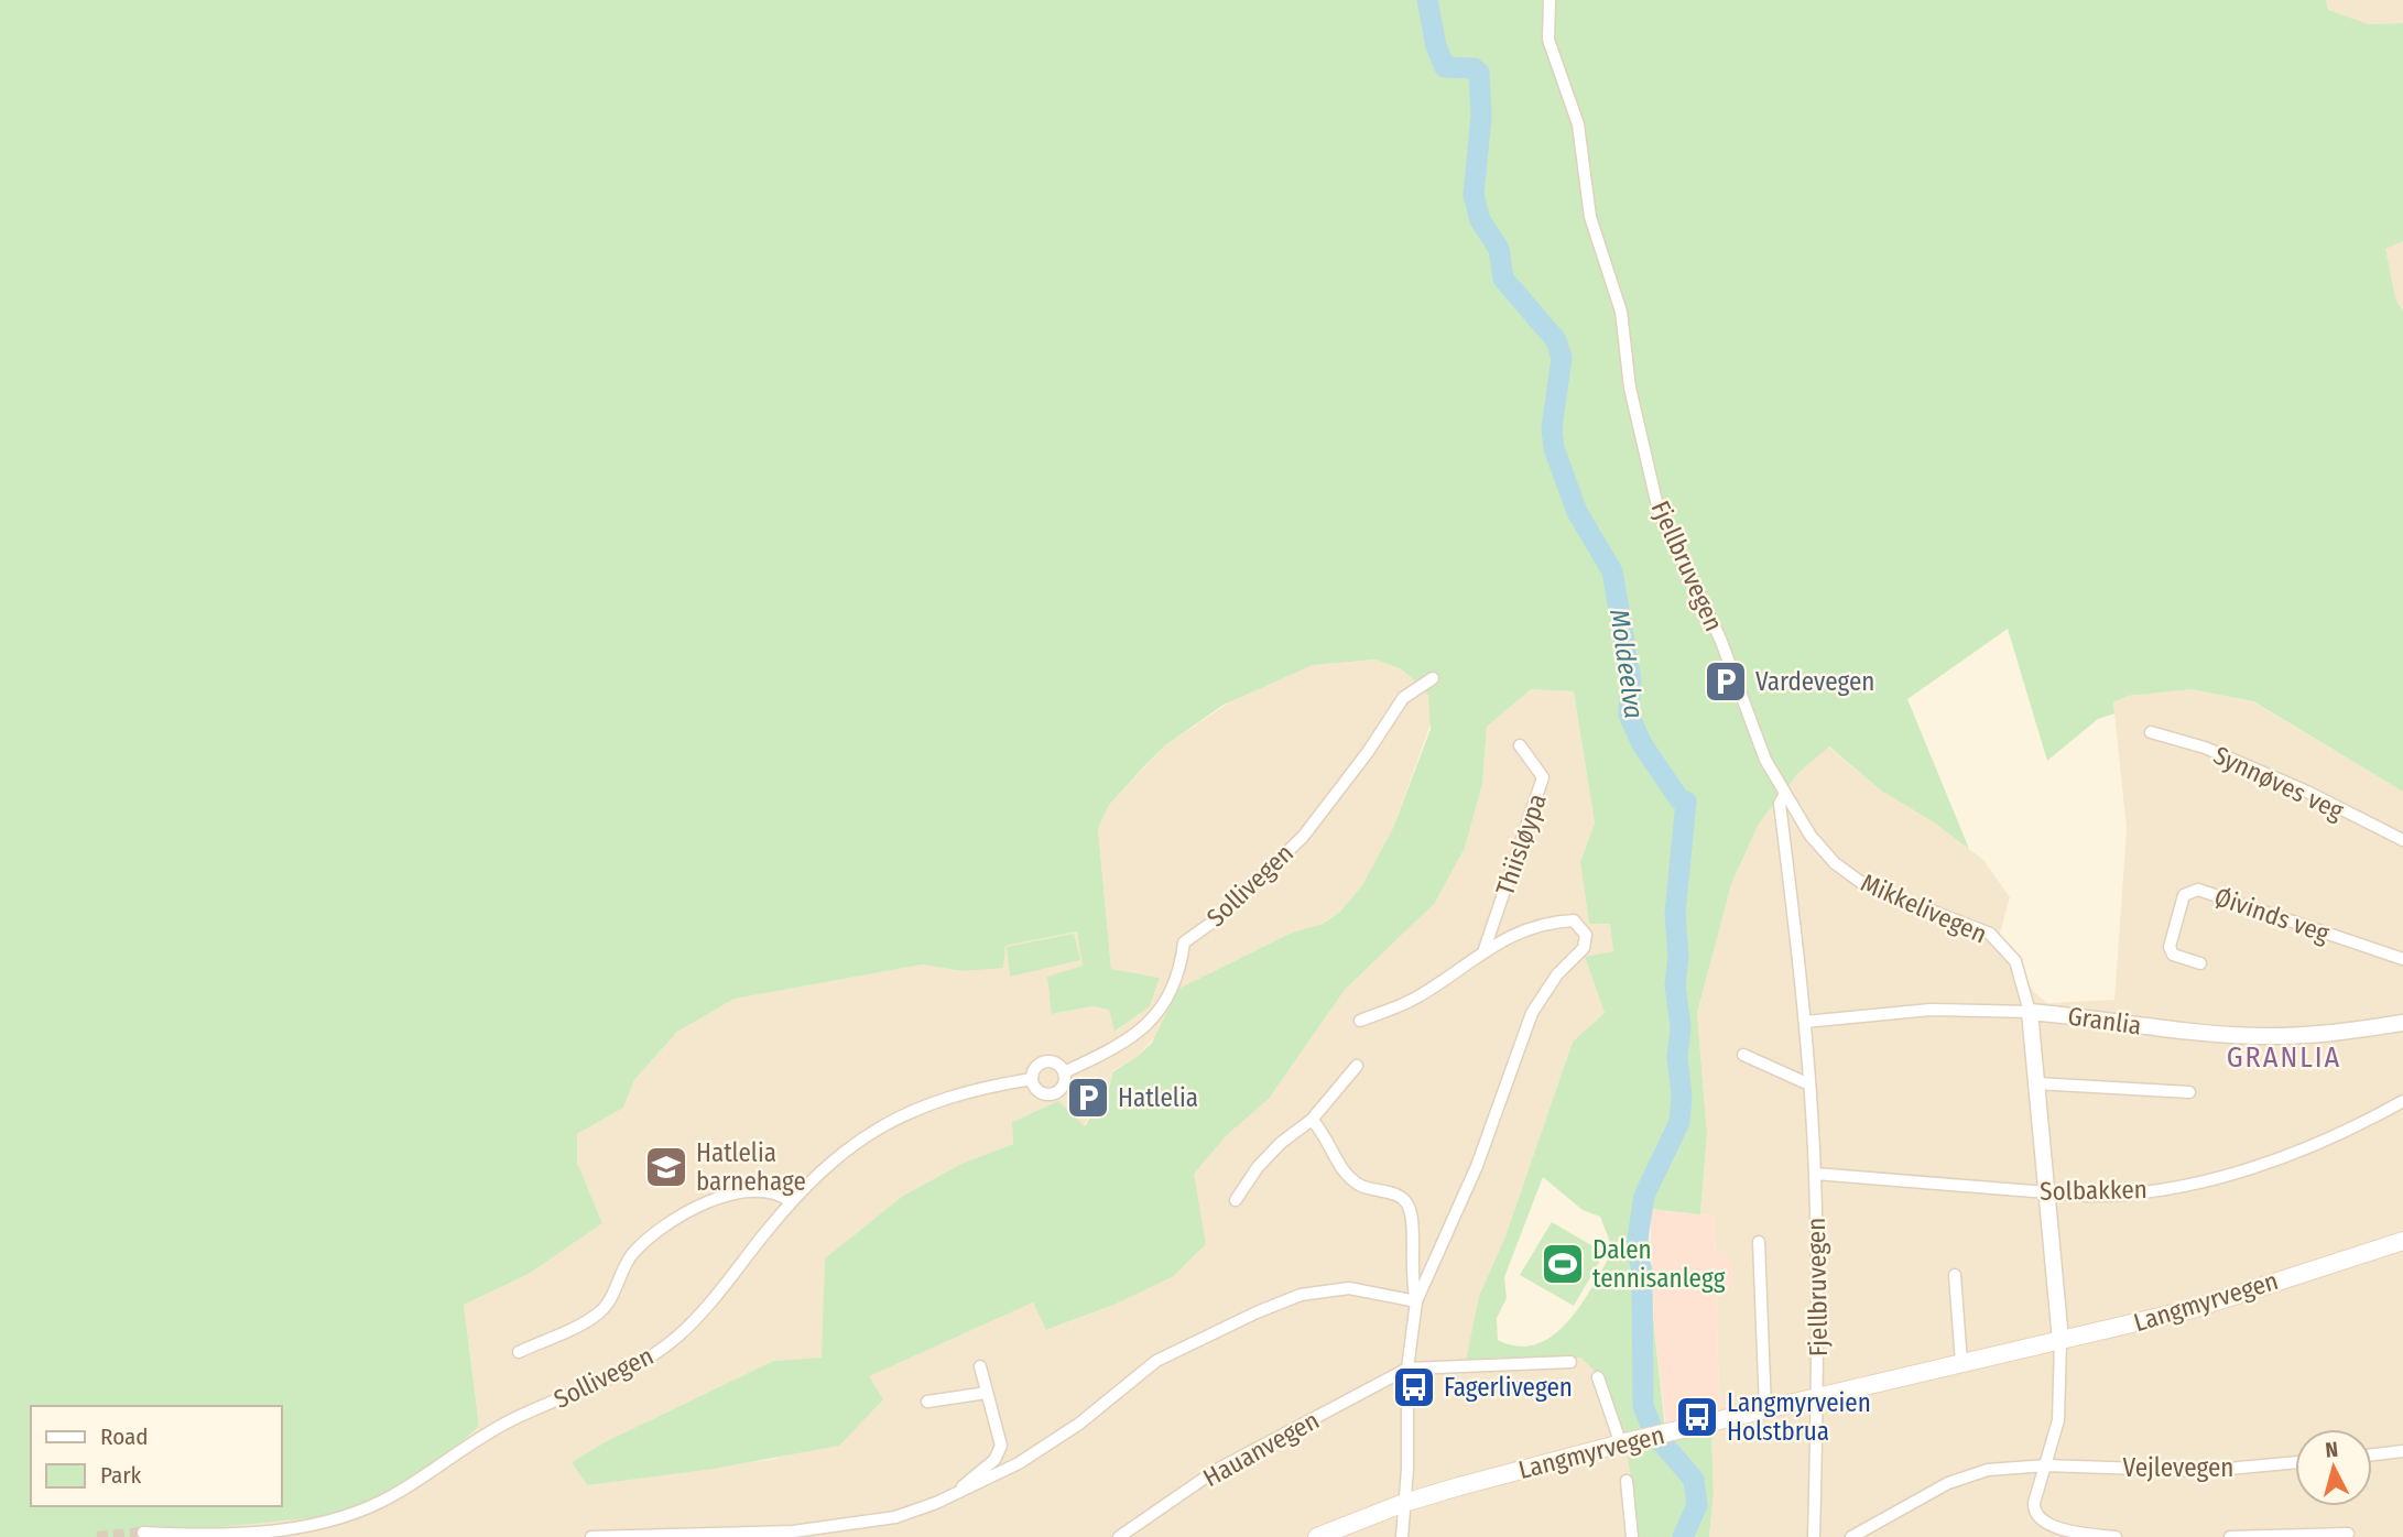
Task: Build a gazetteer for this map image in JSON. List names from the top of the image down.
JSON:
{
  "streets": {
    "main road": ["Langmyrvegen"],
    "street": [
      "Fjellbruvegen",
      "Synnøves veg",
      "Thiisløypa",
      "Sollivegen",
      "Mikkelivegen",
      "Øivinds veg",
      "Granlia",
      "Solbakken",
      "Hauanvegen",
      "Vejlevegen"
    ]
  },
  "crossings": [
    ["Fjellbruvegen", "Mikkelivegen"],
    ["Fjellbruvegen", "Granlia"],
    ["Fjellbruvegen", "Solbakken"],
    ["Fjellbruvegen", "Langmyrvegen"],
    ["Mikkelivegen", "Granlia"],
    ["Mikkelivegen", "Solbakken"],
    ["Mikkelivegen", "Langmyrvegen"],
    ["Mikkelivegen", "Vejlevegen"]
  ],
  "districts": ["GRANLIA"],
  "water": ["Moldeelva"],
  "places": {
    "parking": ["Vardevegen", "Hatlelia"],
    "school or university": ["Hatlelia barnehage"],
    "sports": ["Dalen tennisanlegg"],
    "bus stop": ["Fagerlivegen", "Langmyrveien Holstbrua"]
  },
  "legend": ["Road", "Park"],
  "north": "top"
}
